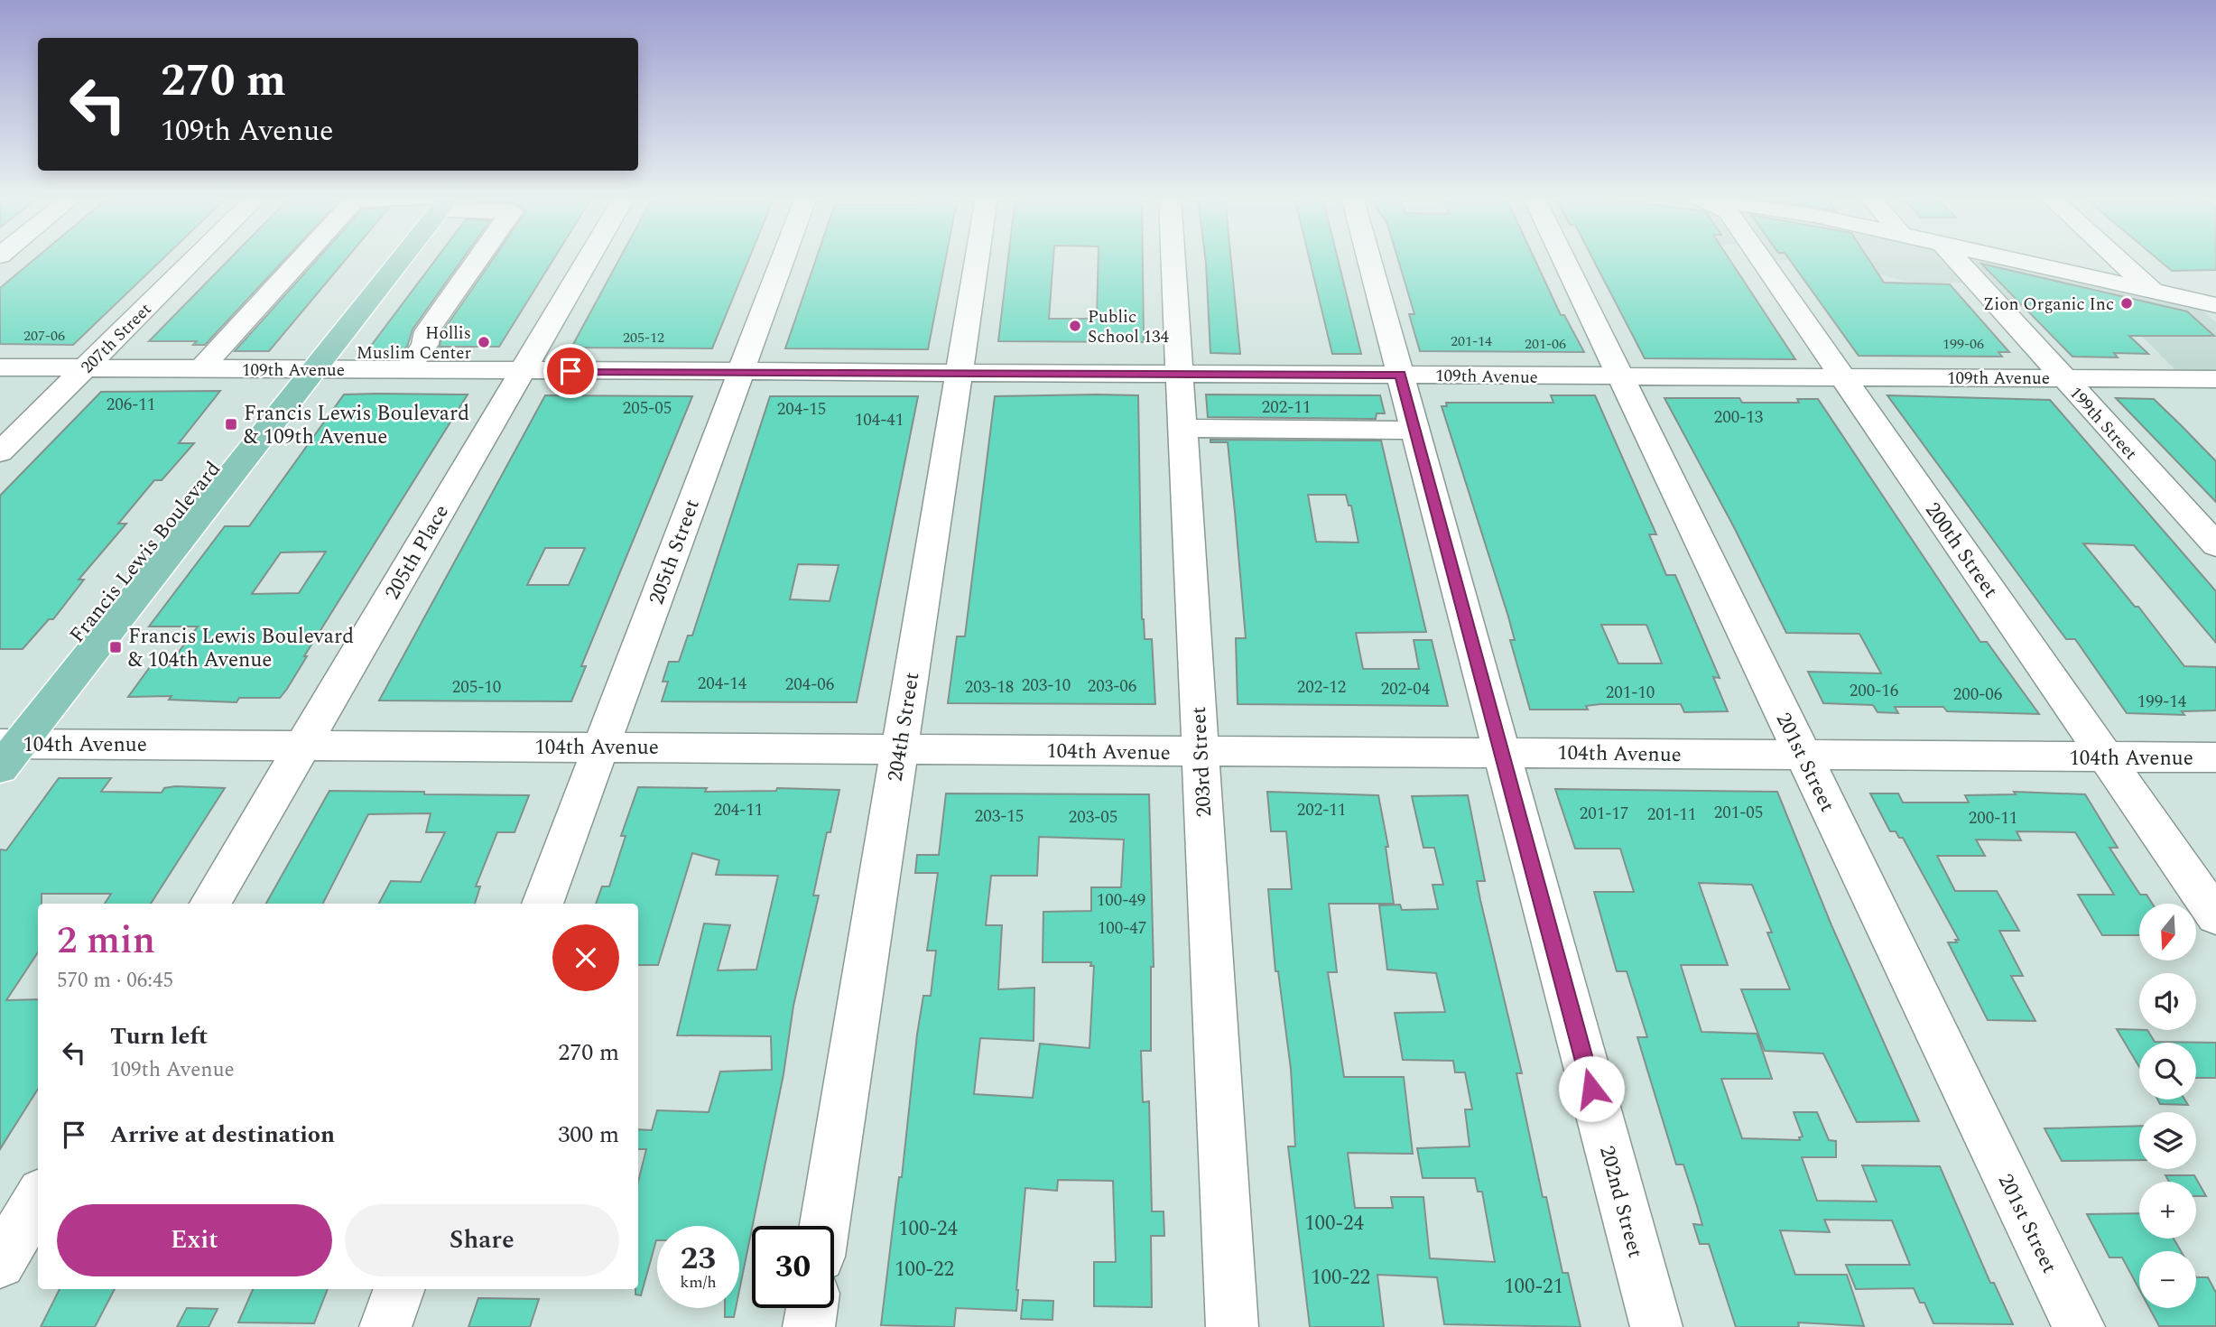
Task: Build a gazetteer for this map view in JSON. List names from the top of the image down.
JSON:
{
  "streets": {
    "main road": ["Francis Lewis Boulevard"],
    "street": [
      "207th Street",
      "109th Avenue",
      "199th Street",
      "200th Street",
      "205th Place",
      "205th Street",
      "204th Street",
      "104th Avenue",
      "203rd Street",
      "201st Street",
      "202nd Street"
    ]
  },
  "crossings": [
    ["207th Street", "109th Avenue"],
    ["109th Avenue", "199th Street"],
    ["109th Avenue", "200th Street"],
    ["109th Avenue", "Francis Lewis Boulevard"],
    ["109th Avenue", "205th Place"],
    ["109th Avenue", "205th Street"],
    ["109th Avenue", "204th Street"],
    ["109th Avenue", "203rd Street"],
    ["109th Avenue", "201st Street"],
    ["109th Avenue", "202nd Street"],
    ["200th Street", "104th Avenue"],
    ["Francis Lewis Boulevard", "104th Avenue"],
    ["205th Place", "104th Avenue"],
    ["205th Street", "104th Avenue"],
    ["204th Street", "104th Avenue"],
    ["104th Avenue", "203rd Street"],
    ["104th Avenue", "201st Street"],
    ["104th Avenue", "202nd Street"]
  ],
  "places": {
    "other": ["Zion Organic Inc", "Public School 134", "Hollis Muslim Center"],
    "transit": ["Francis Lewis Boulevard & 109th Avenue", "Francis Lewis Boulevard & 104th Avenue"]
  },
  "house_numbers": [
    "207-06",
    "205-12",
    "201-14",
    "201-06",
    "199-06",
    "206-11",
    "202-11",
    "205-05",
    "204-15",
    "200-13",
    "104-41",
    "204-14",
    "204-06",
    "203-10",
    "203-06",
    "205-10",
    "203-18",
    "202-12",
    "202-04",
    "200-16",
    "201-10",
    "200-06",
    "199-14",
    "204-11",
    "202-11",
    "201-05",
    "201-17",
    "201-11",
    "203-15",
    "203-05",
    "200-11",
    "100-49",
    "100-47",
    "100-24",
    "100-24",
    "100-22",
    "100-22",
    "100-21"
  ],
  "north": "bottom",
  "page": {
    "turn": ["270 m", "109th Avenue"],
    "map_buttons": ["+", "−"],
    "heading": ["2 min", "570 m · 06:45"],
    "list": [
      {
        "name": "Turn left",
        "note": "109th Avenue",
        "value": "270 m"
      },
      {
        "name": "Arrive at destination",
        "value": "300 m"
      }
    ],
    "buttons": ["Exit", "Share"],
    "speed": "23 km/h",
    "limit": "30"
  }
}
